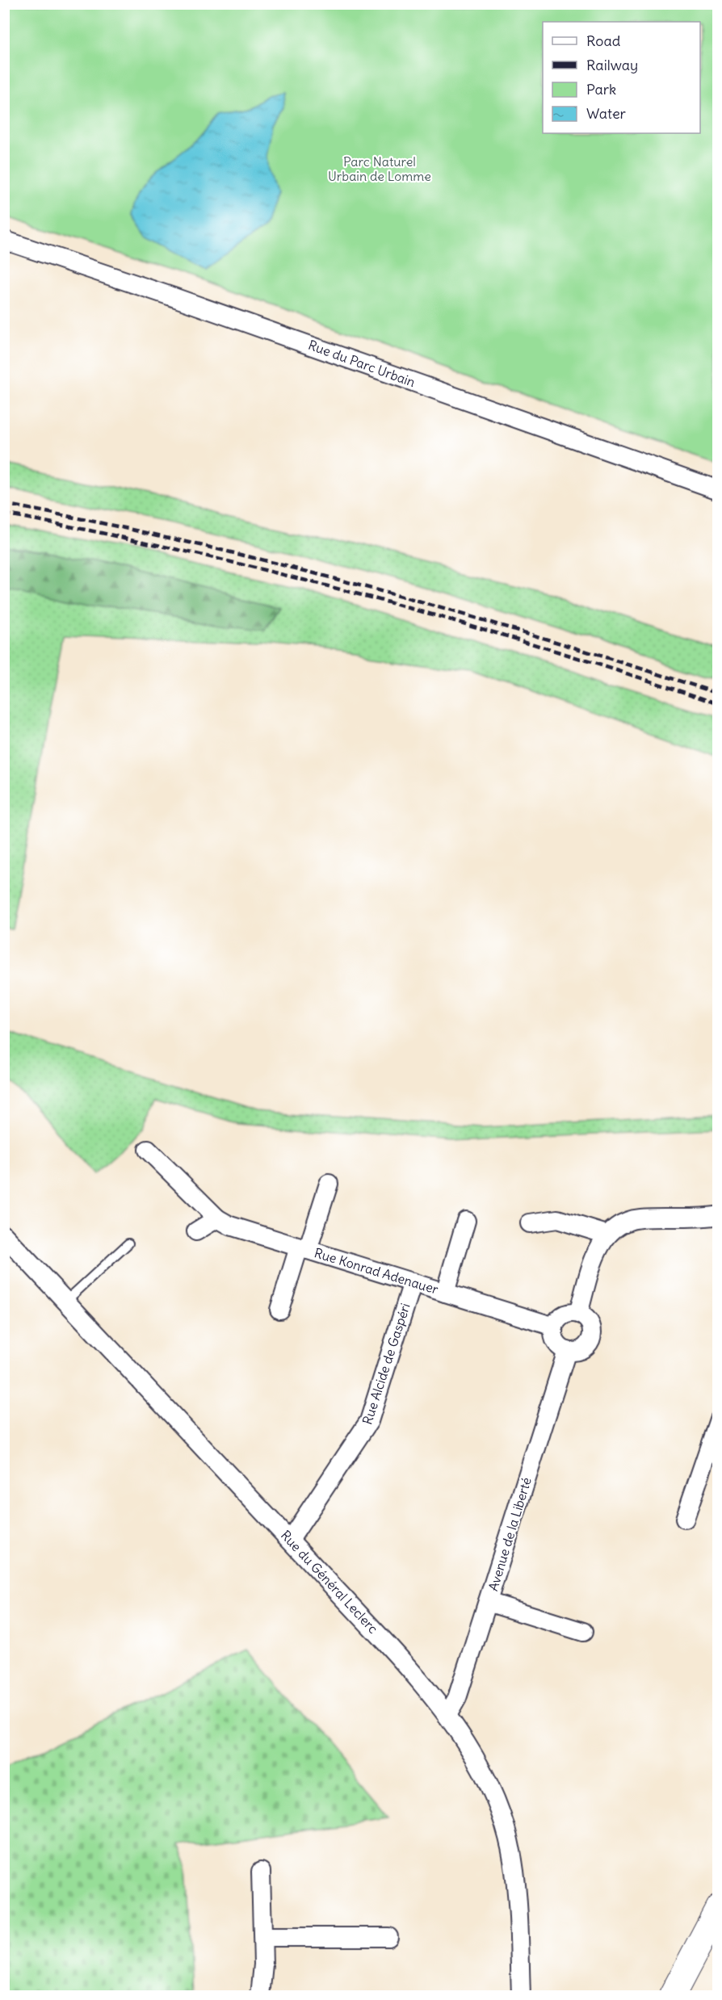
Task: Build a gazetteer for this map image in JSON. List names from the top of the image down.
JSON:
{
  "streets": {
    "street": [
      "Rue du Parc Urbain",
      "Rue Konrad Adenauer",
      "Rue Alcide de Gaspéri",
      "Avenue de la Liberté",
      "Rue du Général Leclerc"
    ]
  },
  "crossings": [
    ["Rue Konrad Adenauer", "Rue Alcide de Gaspéri"],
    ["Rue Konrad Adenauer", "Avenue de la Liberté"],
    ["Rue Alcide de Gaspéri", "Rue du Général Leclerc"],
    ["Avenue de la Liberté", "Rue du Général Leclerc"]
  ],
  "parks": ["Parc Naturel Urbain de Lomme"],
  "legend": [
    "Road",
    "Railway",
    "Park",
    "Water"
  ]
}
